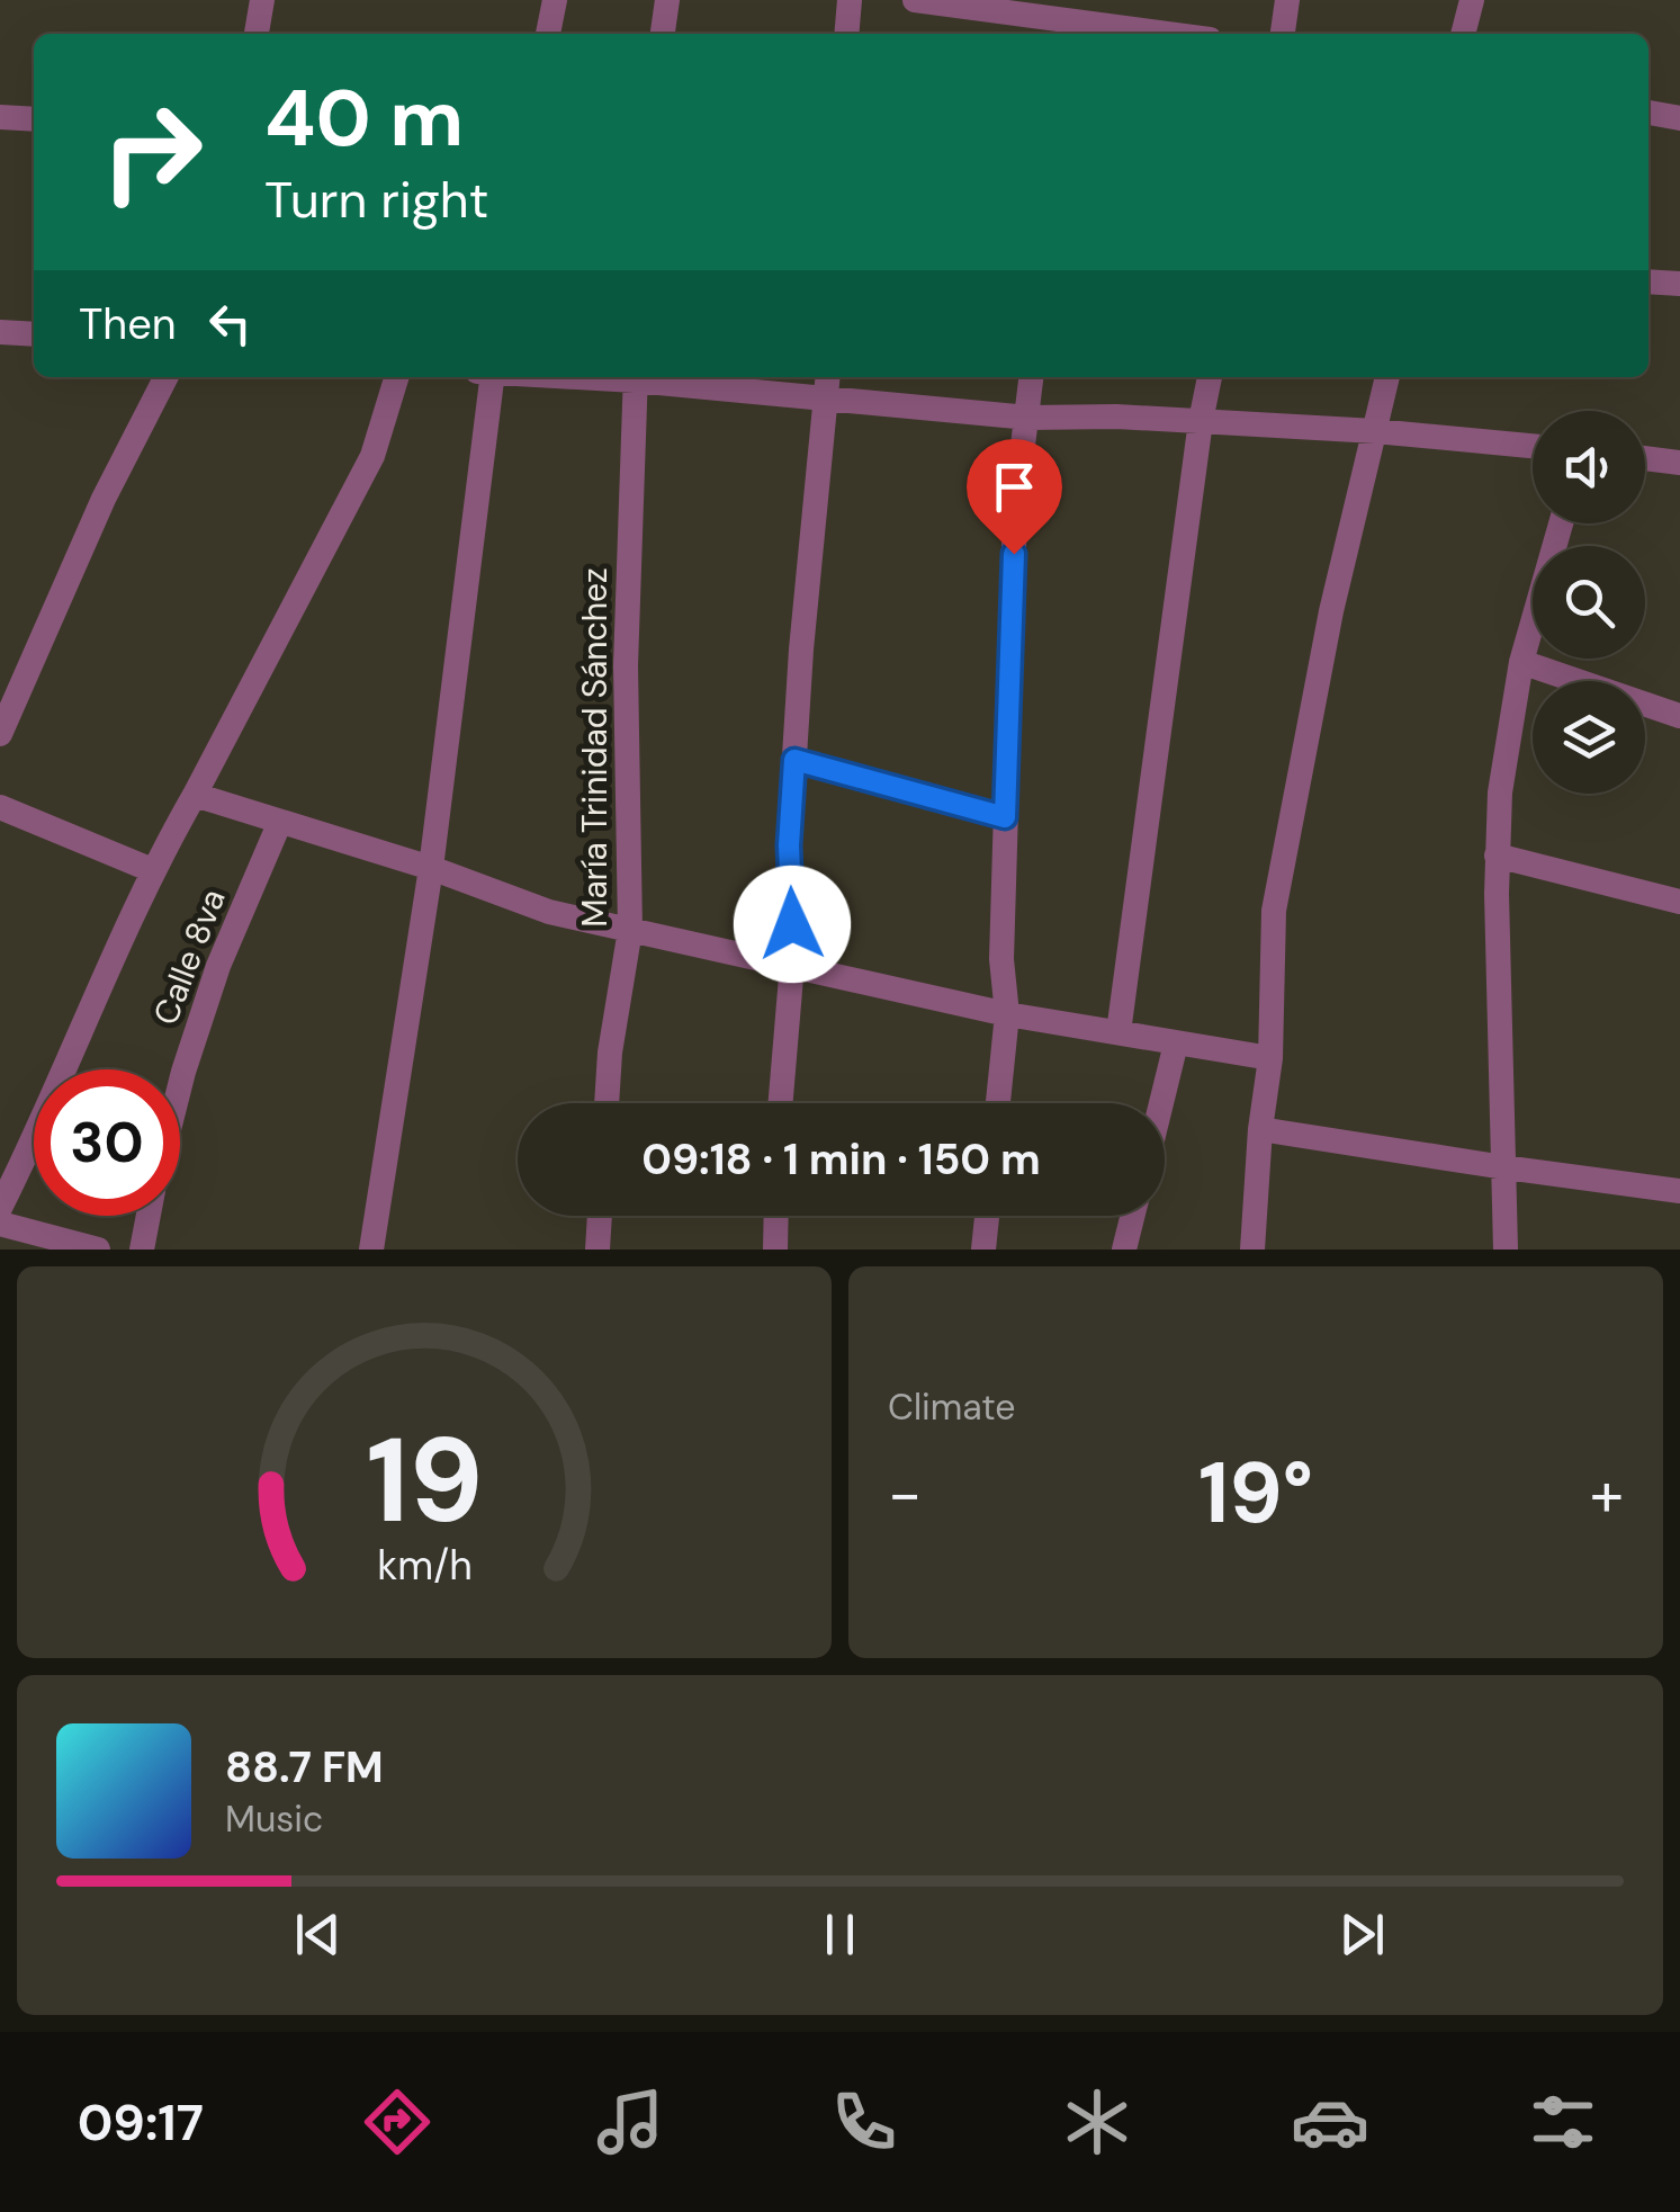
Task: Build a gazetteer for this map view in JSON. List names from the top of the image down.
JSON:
{
  "streets": {
    "street": ["María Trinidad Sánchez", "Calle 8va"]
  },
  "page": {
    "turn": ["40 m", "Turn right"],
    "then": "Then",
    "limit": "30",
    "trip": "09:18 · 1 min · 150 m",
    "tile": "Climate",
    "heat": ["−", "19°", "+"],
    "song": ["88.7 FM", "Music"],
    "tabs": "09:17",
    "gauge": ["19", "km/h"]
  }
}
